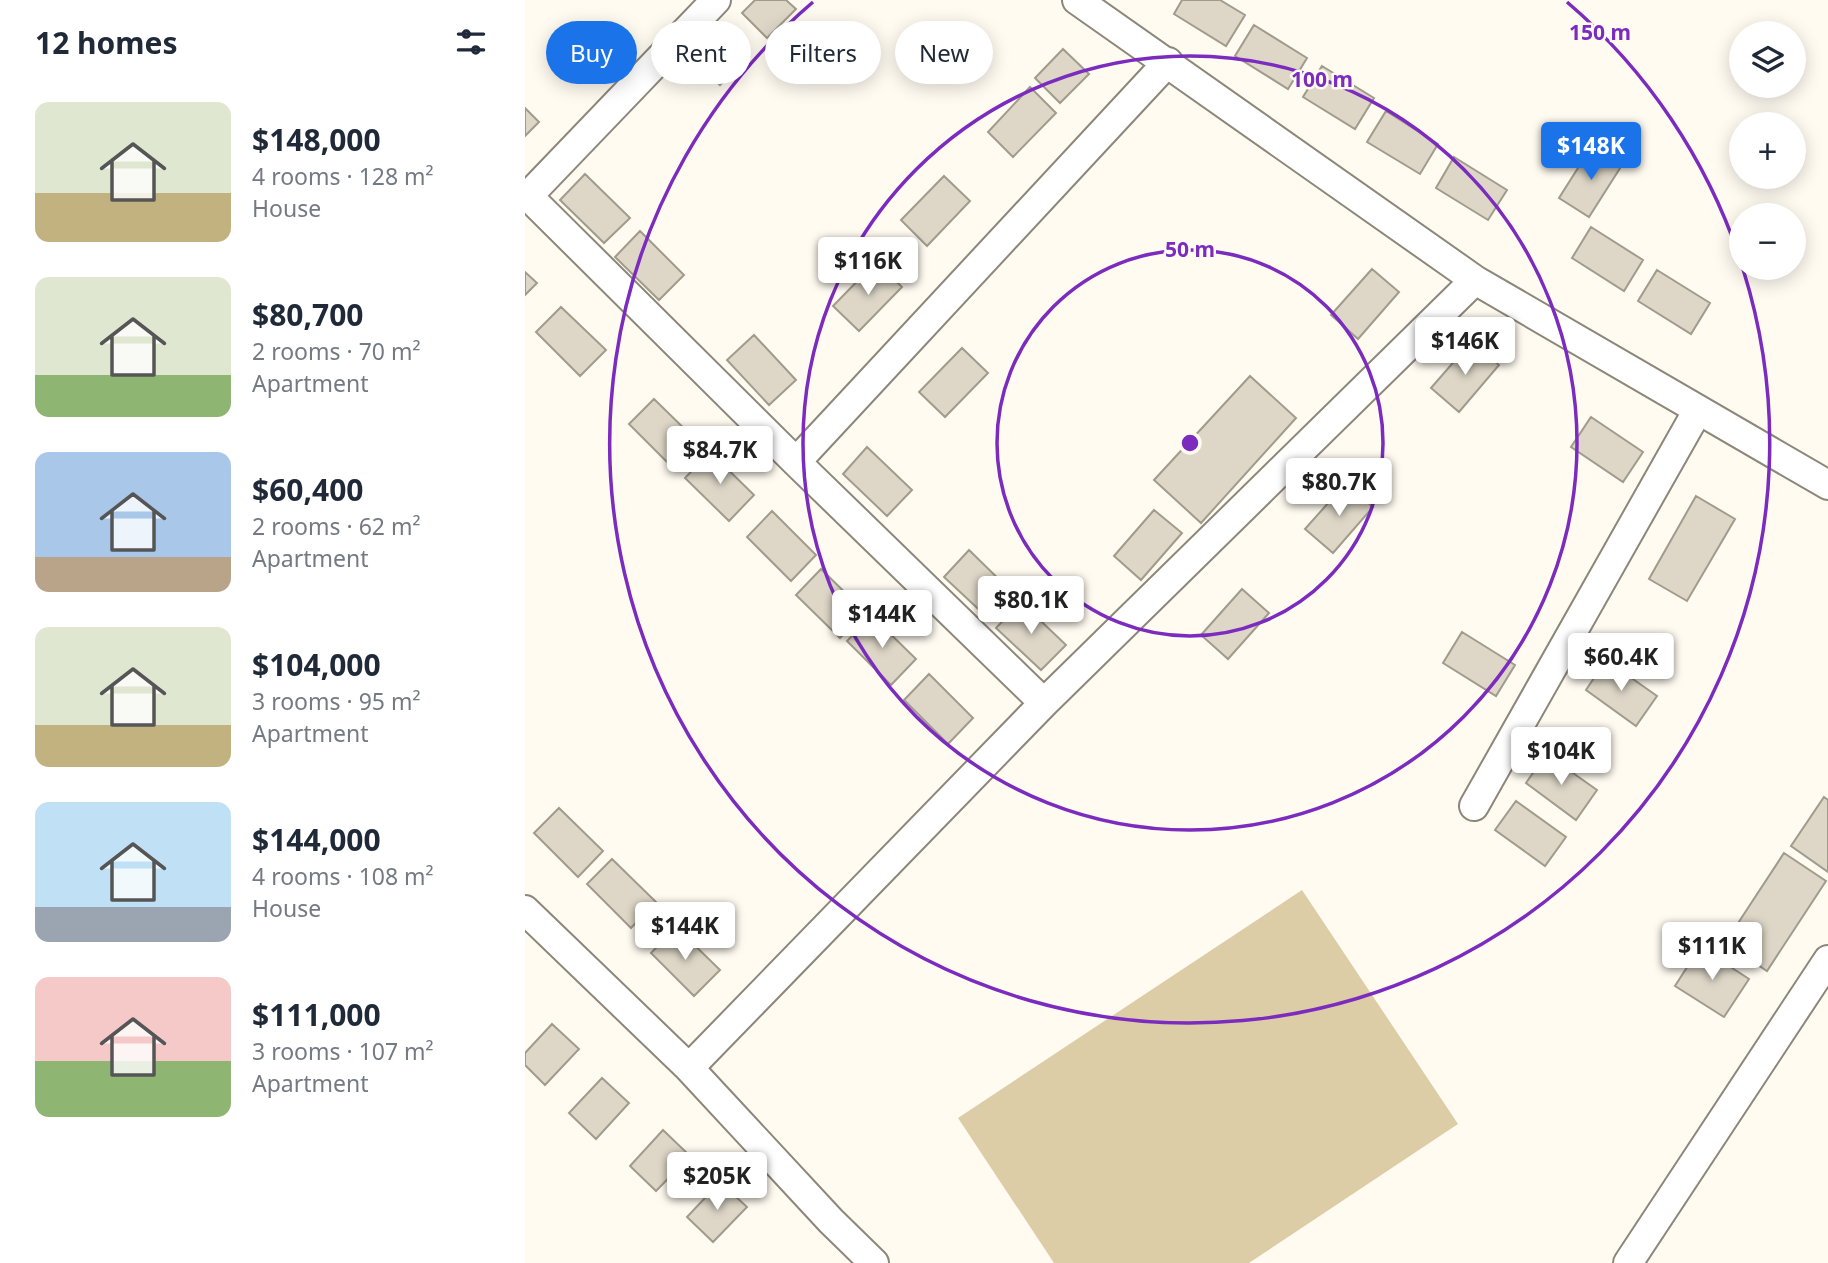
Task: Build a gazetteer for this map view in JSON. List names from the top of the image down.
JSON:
{
  "page": {
    "heading": "12 homes",
    "map_buttons": ["+", "−"],
    "chip": [
      "Buy",
      "Rent",
      "Filters",
      "New"
    ],
    "list": [
      {
        "name": "$148,000",
        "note": "4 rooms · 128 m² · House"
      },
      {
        "name": "$80,700",
        "note": "2 rooms · 70 m² · Apartment"
      },
      {
        "name": "$60,400",
        "note": "2 rooms · 62 m² · Apartment"
      },
      {
        "name": "$104,000",
        "note": "3 rooms · 95 m² · Apartment"
      },
      {
        "name": "$144,000",
        "note": "4 rooms · 108 m² · House"
      },
      {
        "name": "$111,000",
        "note": "3 rooms · 107 m² · Apartment"
      }
    ],
    "price": [
      "$148K",
      "$116K",
      "$146K",
      "$84.7K",
      "$80.7K",
      "$80.1K",
      "$144K",
      "$60.4K",
      "$104K",
      "$144K",
      "$111K",
      "$205K"
    ]
  },
  "rings": ["150 m", "100 m", "50 m"]
}
